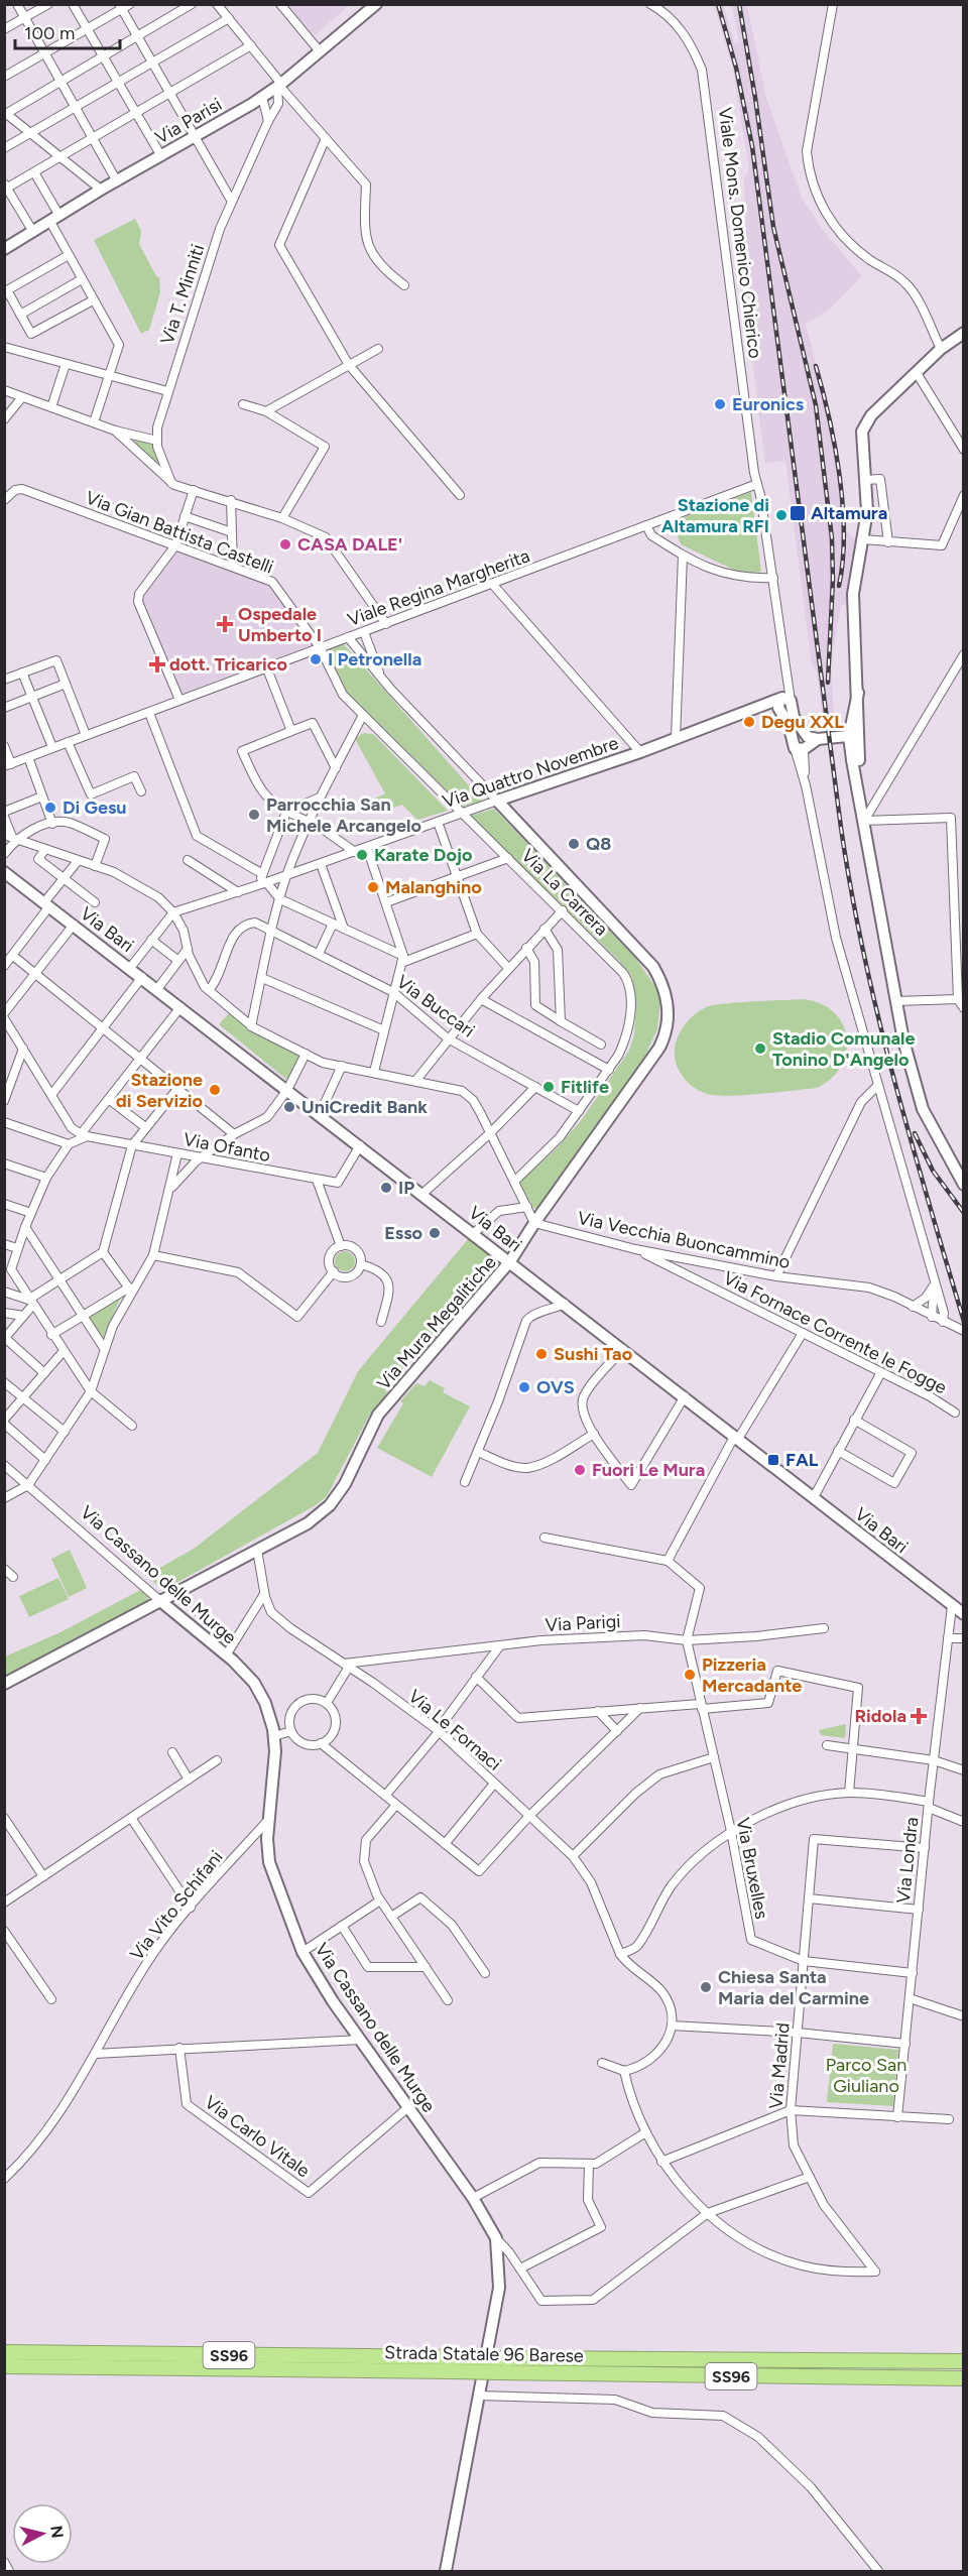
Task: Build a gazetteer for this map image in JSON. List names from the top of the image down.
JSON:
{
  "streets": {
    "highway": ["Strada Statale 96 Barese", "SS96"],
    "street": [
      "Via Parisi",
      "Viale Mons. Domenico Chierico",
      "Via T. Minniti",
      "Via Gian Battista Castelli",
      "Viale Regina Margherita",
      "Via Quattro Novembre",
      "Via La Carrera",
      "Via Bari",
      "Via Buccari",
      "Via Ofanto",
      "Via Vecchia Buoncammino",
      "Via Mura Megalitiche",
      "Via Fornace Corrente le Fogge",
      "Via Cassano delle Murge",
      "Via Parigi",
      "Via Le Fornaci",
      "Via Londra",
      "Via Bruxelles",
      "Via Vito Schifani",
      "Via Madrid",
      "Via Carlo Vitale"
    ]
  },
  "crossings": [
    ["Via Parisi", "Via T. Minniti"],
    ["Viale Mons. Domenico Chierico", "Viale Regina Margherita"],
    ["Viale Mons. Domenico Chierico", "Via Quattro Novembre"],
    ["Via Gian Battista Castelli", "Viale Regina Margherita"],
    ["Via Gian Battista Castelli", "Via La Carrera"],
    ["Viale Regina Margherita", "Via La Carrera"],
    ["Viale Regina Margherita", "Via Mura Megalitiche"],
    ["Via Quattro Novembre", "Via La Carrera"],
    ["Via Quattro Novembre", "Via Mura Megalitiche"],
    ["Via La Carrera", "Via Buccari"],
    ["Via Bari", "Via Ofanto"],
    ["Via Bari", "Via Mura Megalitiche"],
    ["Via Bari", "Via Londra"],
    ["Via Vecchia Buoncammino", "Via Mura Megalitiche"],
    ["Via Vecchia Buoncammino", "Via Fornace Corrente le Fogge"],
    ["Via Mura Megalitiche", "Via Cassano delle Murge"],
    ["Via Mura Megalitiche", "Via Le Fornaci"],
    ["Via Cassano delle Murge", "Via Vito Schifani"],
    ["Via Cassano delle Murge", "Via Carlo Vitale"],
    ["Via Parigi", "Via Le Fornaci"],
    ["Via Parigi", "Via Bruxelles"],
    ["Via Londra", "Via Bruxelles"],
    ["Via Londra", "Via Madrid"],
    ["Via Bruxelles", "Via Madrid"]
  ],
  "parks": ["Parco San Giuliano"],
  "places": {
    "other": [
      "Euronics",
      "Stazione di Altamura RFI",
      "CASA DALE'",
      "I Petronella",
      "Degu XXL",
      "Di Gesu",
      "Parrocchia San Michele Arcangelo",
      "Q8",
      "Karate Dojo",
      "Malanghino",
      "Stadio Comunale Tonino D'Angelo",
      "Fitlife",
      "Stazione di Servizio",
      "UniCredit Bank",
      "IP",
      "Esso",
      "Sushi Tao",
      "OVS",
      "Fuori Le Mura",
      "Pizzeria Mercadante",
      "Chiesa Santa Maria del Carmine"
    ],
    "transit": ["Altamura", "FAL"],
    "health": ["Ospedale Umberto I", "dott. Tricarico", "Ridola"]
  },
  "scale_bar": "100 m",
  "north": "right"
}
